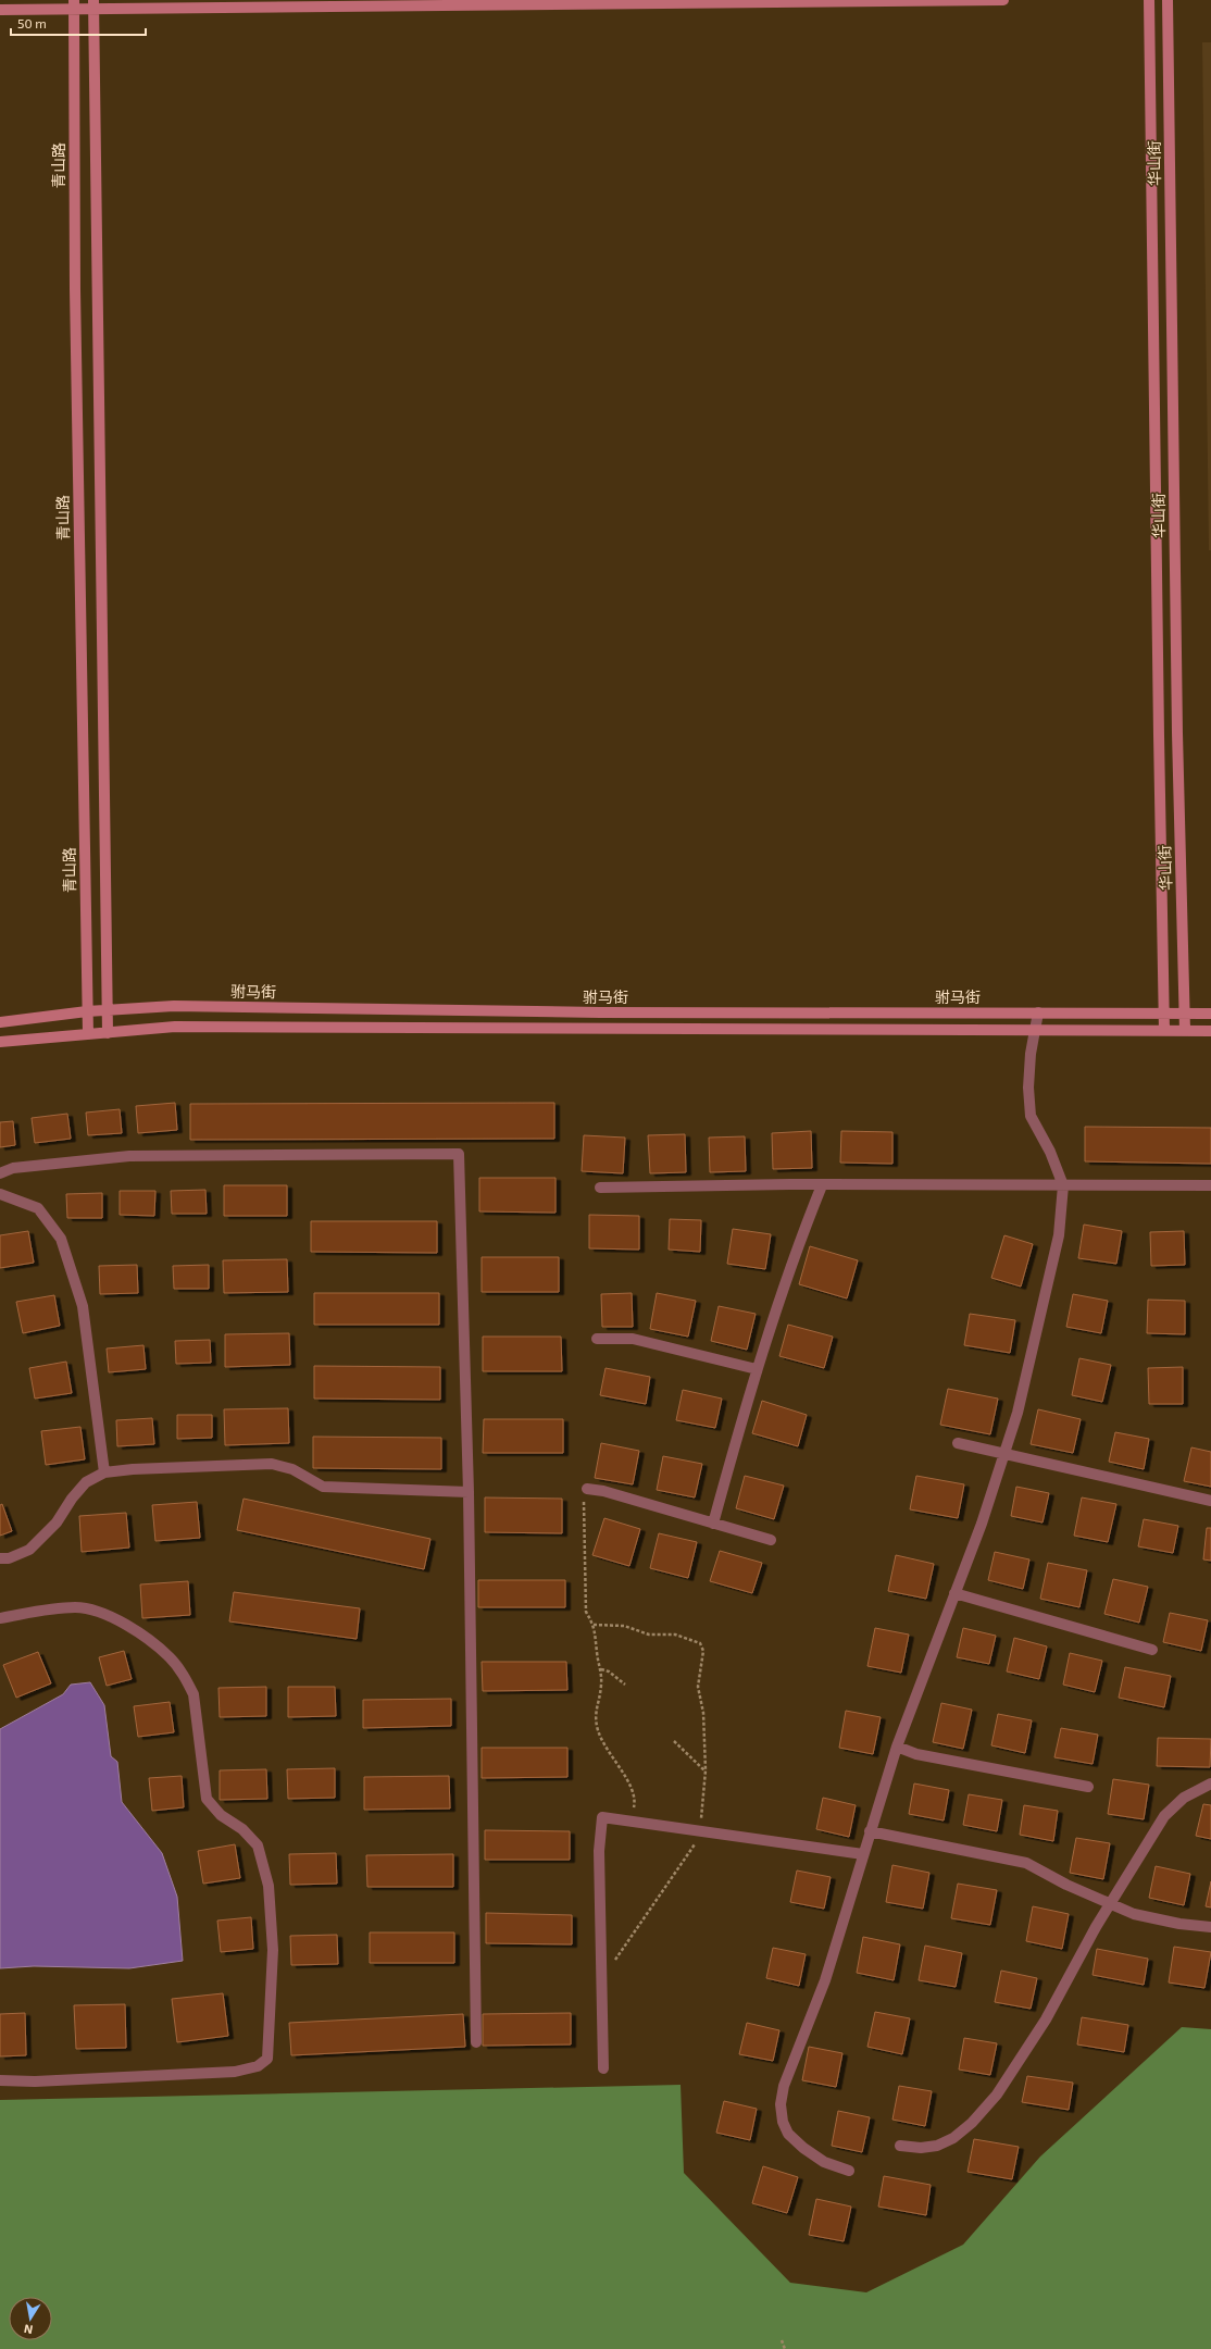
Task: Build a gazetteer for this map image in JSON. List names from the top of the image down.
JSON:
{
  "streets": {
    "street": ["华山街", "青山路", "驸马街"]
  },
  "crossings": [
    ["华山街", "驸马街"],
    ["青山路", "驸马街"]
  ],
  "scale_bar": "50 m",
  "north": "bottom"
}
